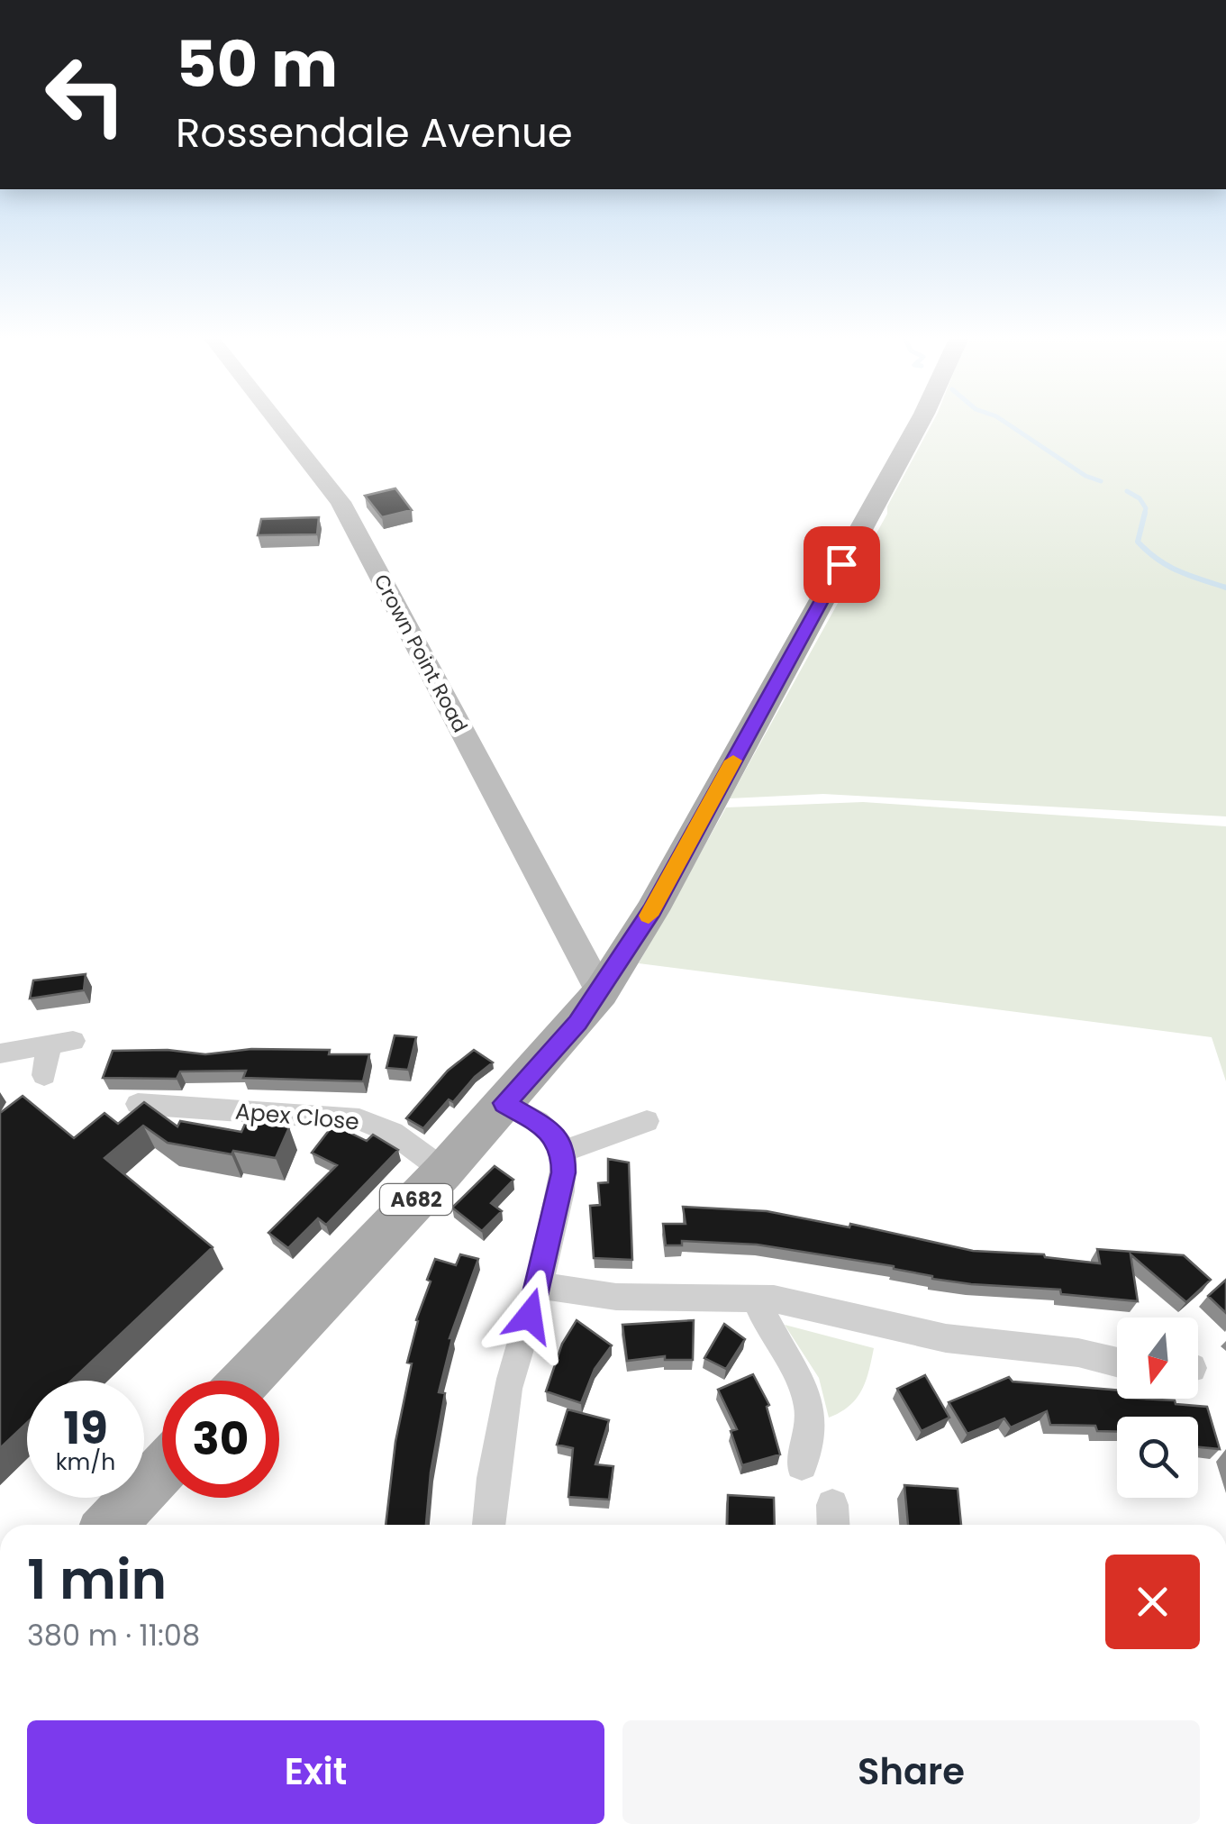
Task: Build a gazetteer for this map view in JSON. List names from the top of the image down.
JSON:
{
  "streets": {
    "main road": ["A682"],
    "street": ["Crown Point Road", "Apex Close"]
  },
  "crossings": [
    ["Crown Point Road", "A682"],
    ["Apex Close", "A682"]
  ],
  "north": "bottom",
  "page": {
    "turn": ["50 m", "Rossendale Avenue"],
    "speed": "19 km/h",
    "limit": "30",
    "heading": ["1 min", "380 m · 11:08"],
    "buttons": ["Exit", "Share"]
  }
}
